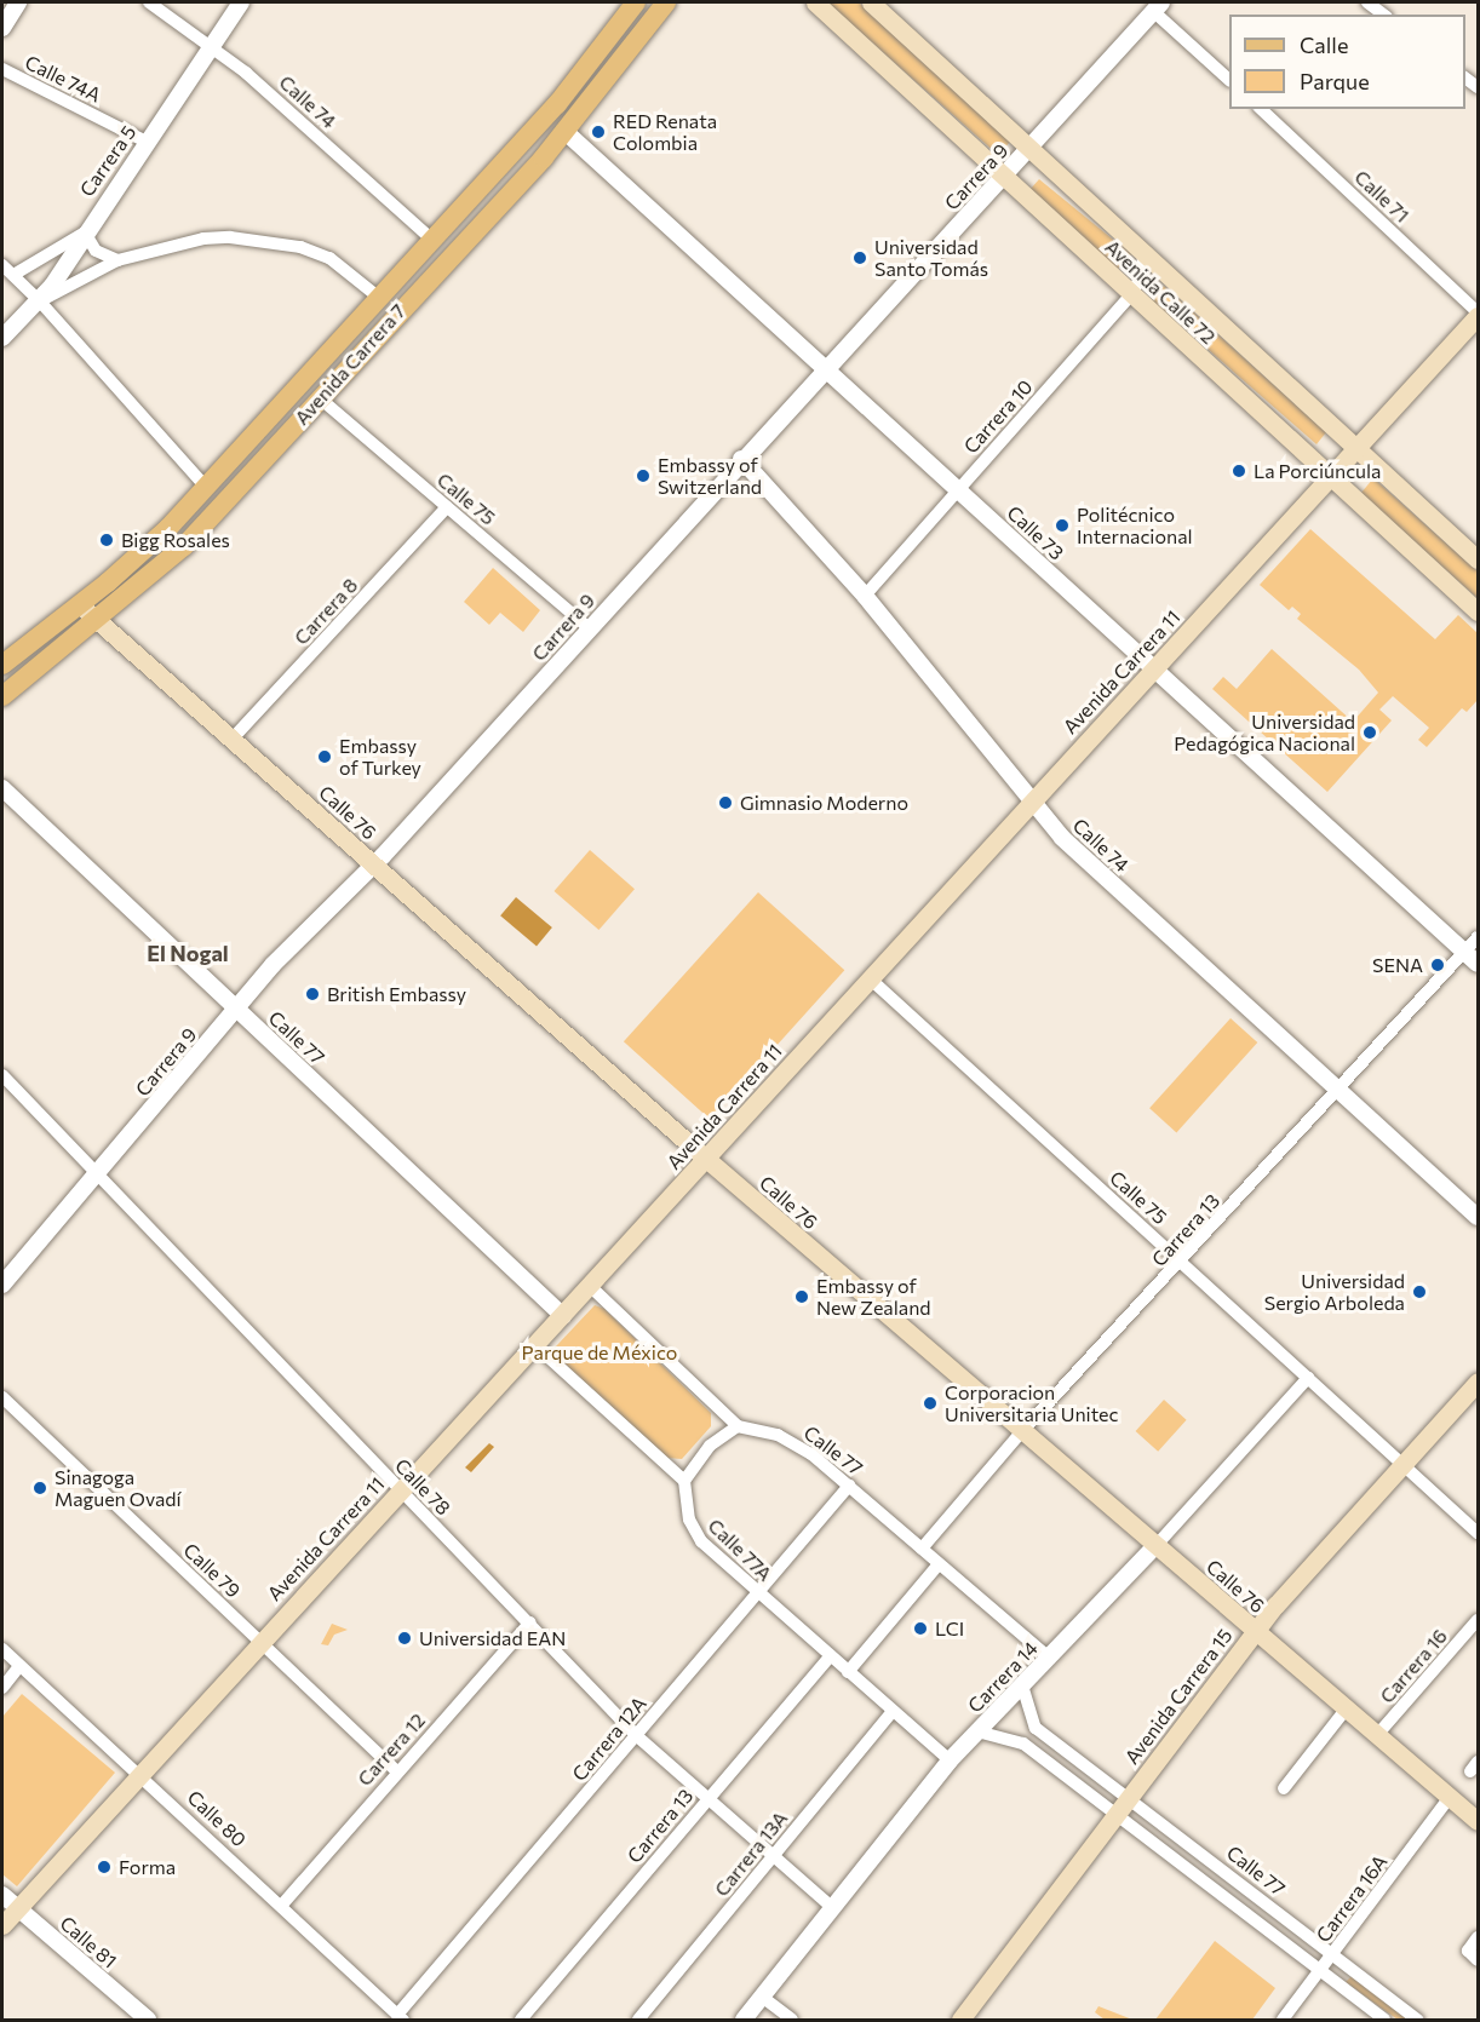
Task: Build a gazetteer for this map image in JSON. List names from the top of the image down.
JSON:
{
  "streets": {
    "main road": [
      "Avenida Calle 72",
      "Avenida Carrera 7",
      "Avenida Carrera 11",
      "Calle 76",
      "Avenida Carrera 15"
    ],
    "street": [
      "Calle 74A",
      "Calle 74",
      "Carrera 5",
      "Carrera 9",
      "Calle 71",
      "Carrera 10",
      "Calle 75",
      "Calle 73",
      "Carrera 8",
      "Calle 77",
      "Carrera 13",
      "Calle 78",
      "Calle 77A",
      "Calle 79",
      "Carrera 16",
      "Carrera 14",
      "Carrera 12A",
      "Carrera 12",
      "Calle 80",
      "Carrera 13A",
      "Carrera 16A",
      "Calle 81"
    ]
  },
  "crossings": [
    ["Calle 74A", "Carrera 5"],
    ["Calle 74", "Carrera 5"],
    ["Calle 74", "Carrera 9"],
    ["Calle 74", "Avenida Carrera 7"],
    ["Calle 74", "Carrera 10"],
    ["Calle 74", "Avenida Carrera 11"],
    ["Calle 74", "Carrera 13"],
    ["Carrera 9", "Avenida Calle 72"],
    ["Carrera 9", "Calle 75"],
    ["Carrera 9", "Calle 73"],
    ["Carrera 9", "Calle 76"],
    ["Carrera 9", "Calle 77"],
    ["Carrera 9", "Calle 78"],
    ["Calle 71", "Avenida Carrera 11"],
    ["Avenida Calle 72", "Carrera 10"],
    ["Avenida Calle 72", "Avenida Carrera 11"],
    ["Avenida Carrera 7", "Calle 75"],
    ["Avenida Carrera 7", "Calle 73"],
    ["Avenida Carrera 7", "Calle 76"],
    ["Carrera 10", "Calle 73"],
    ["Calle 75", "Carrera 8"],
    ["Calle 75", "Avenida Carrera 11"],
    ["Calle 75", "Carrera 13"],
    ["Calle 75", "Carrera 14"],
    ["Calle 75", "Avenida Carrera 15"],
    ["Calle 73", "Avenida Carrera 11"],
    ["Calle 73", "Carrera 13"],
    ["Carrera 8", "Calle 76"],
    ["Avenida Carrera 11", "Calle 76"],
    ["Avenida Carrera 11", "Calle 77"],
    ["Avenida Carrera 11", "Calle 78"],
    ["Avenida Carrera 11", "Calle 79"],
    ["Avenida Carrera 11", "Calle 80"],
    ["Avenida Carrera 11", "Calle 81"],
    ["Calle 76", "Carrera 13"],
    ["Calle 76", "Carrera 16"],
    ["Calle 76", "Carrera 14"],
    ["Calle 76", "Avenida Carrera 15"],
    ["Calle 76", "Carrera 16A"],
    ["Calle 77", "Carrera 13"],
    ["Calle 77", "Carrera 14"],
    ["Calle 77", "Avenida Carrera 15"],
    ["Calle 77", "Carrera 12A"],
    ["Calle 77", "Carrera 16A"],
    ["Carrera 13", "Calle 78"],
    ["Carrera 13", "Calle 77A"],
    ["Calle 78", "Carrera 14"],
    ["Calle 78", "Carrera 12A"],
    ["Calle 78", "Carrera 12"],
    ["Calle 78", "Carrera 13A"],
    ["Calle 77A", "Carrera 14"],
    ["Calle 77A", "Carrera 12A"],
    ["Calle 77A", "Carrera 13A"],
    ["Calle 79", "Carrera 12"],
    ["Carrera 12A", "Calle 80"],
    ["Carrera 12", "Calle 80"]
  ],
  "districts": ["El Nogal"],
  "parks": ["Parque de México"],
  "places": [
    "RED Renata Colombia",
    "Universidad Santo Tomás",
    "La Porciúncula",
    "Embassy of Switzerland",
    "Politécnico Internacional",
    "Bigg Rosales",
    "Universidad Pedagógica Nacional",
    "Embassy of Turkey",
    "Gimnasio Moderno",
    "SENA",
    "British Embassy",
    "Universidad Sergio Arboleda",
    "Embassy of New Zealand",
    "Corporacion Universitaria Unitec",
    "Sinagoga Maguen Ovadí",
    "LCI",
    "Universidad EAN",
    "Forma"
  ],
  "legend": ["Calle", "Parque"]
}
